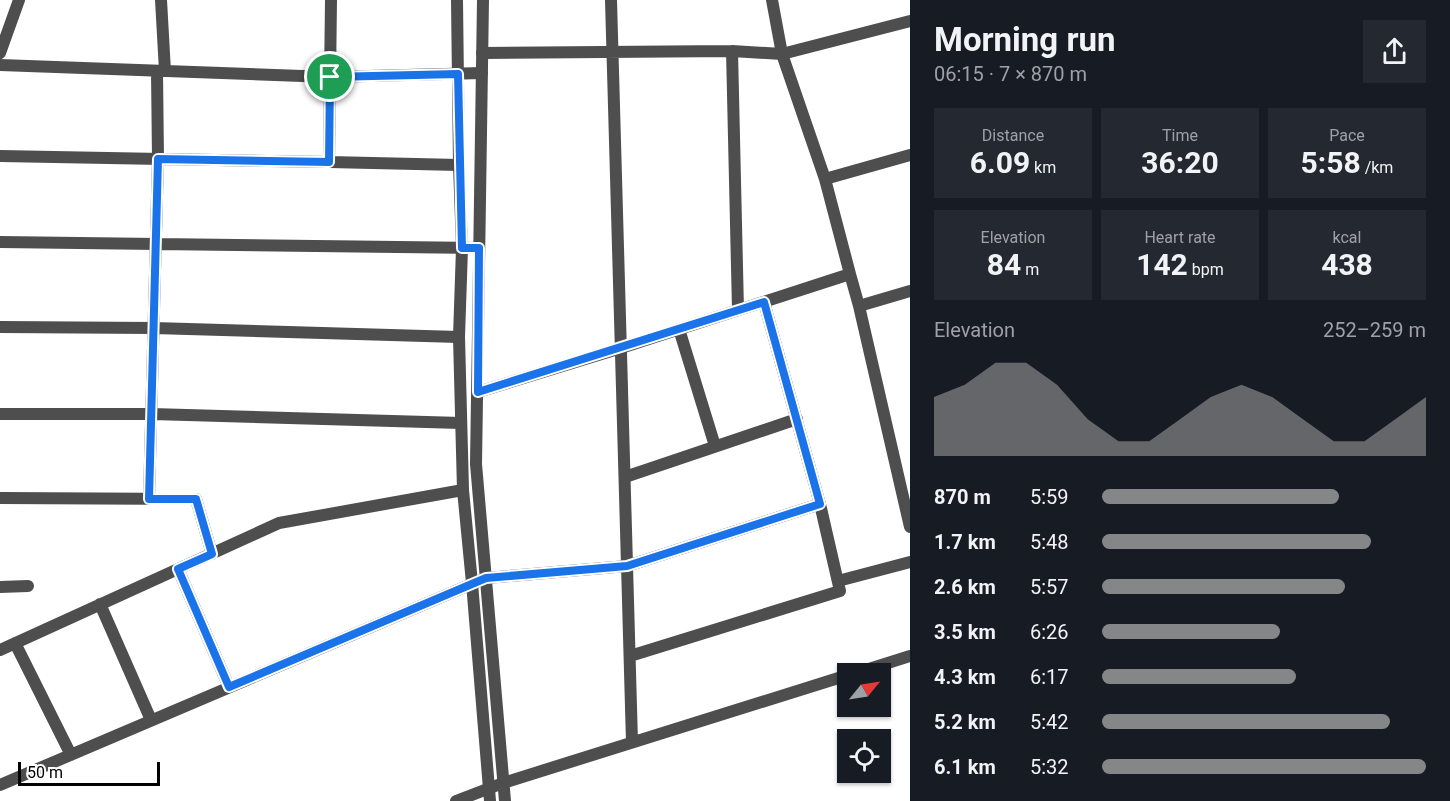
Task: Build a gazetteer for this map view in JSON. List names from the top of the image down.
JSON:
{
  "scale_bar": "50 m",
  "north": "top right",
  "page": {
    "heading": ["Morning run", "06:15 · 7 × 870 m"],
    "stats": [
      ["Distance", "6.09 km"],
      ["Time", "36:20"],
      ["Pace", "5:58 /km"],
      ["Elevation", "84 m"],
      ["Heart rate", "142 bpm"],
      ["kcal", "438"]
    ],
    "chart": ["Elevation", "252–259 m"],
    "list": [
      {
        "name": "870 m",
        "note": "5:59"
      },
      {
        "name": "1.7 km",
        "note": "5:48"
      },
      {
        "name": "2.6 km",
        "note": "5:57"
      },
      {
        "name": "3.5 km",
        "note": "6:26"
      },
      {
        "name": "4.3 km",
        "note": "6:17"
      },
      {
        "name": "5.2 km",
        "note": "5:42"
      },
      {
        "name": "6.1 km",
        "note": "5:32"
      }
    ],
    "scale": "50 m"
  }
}
